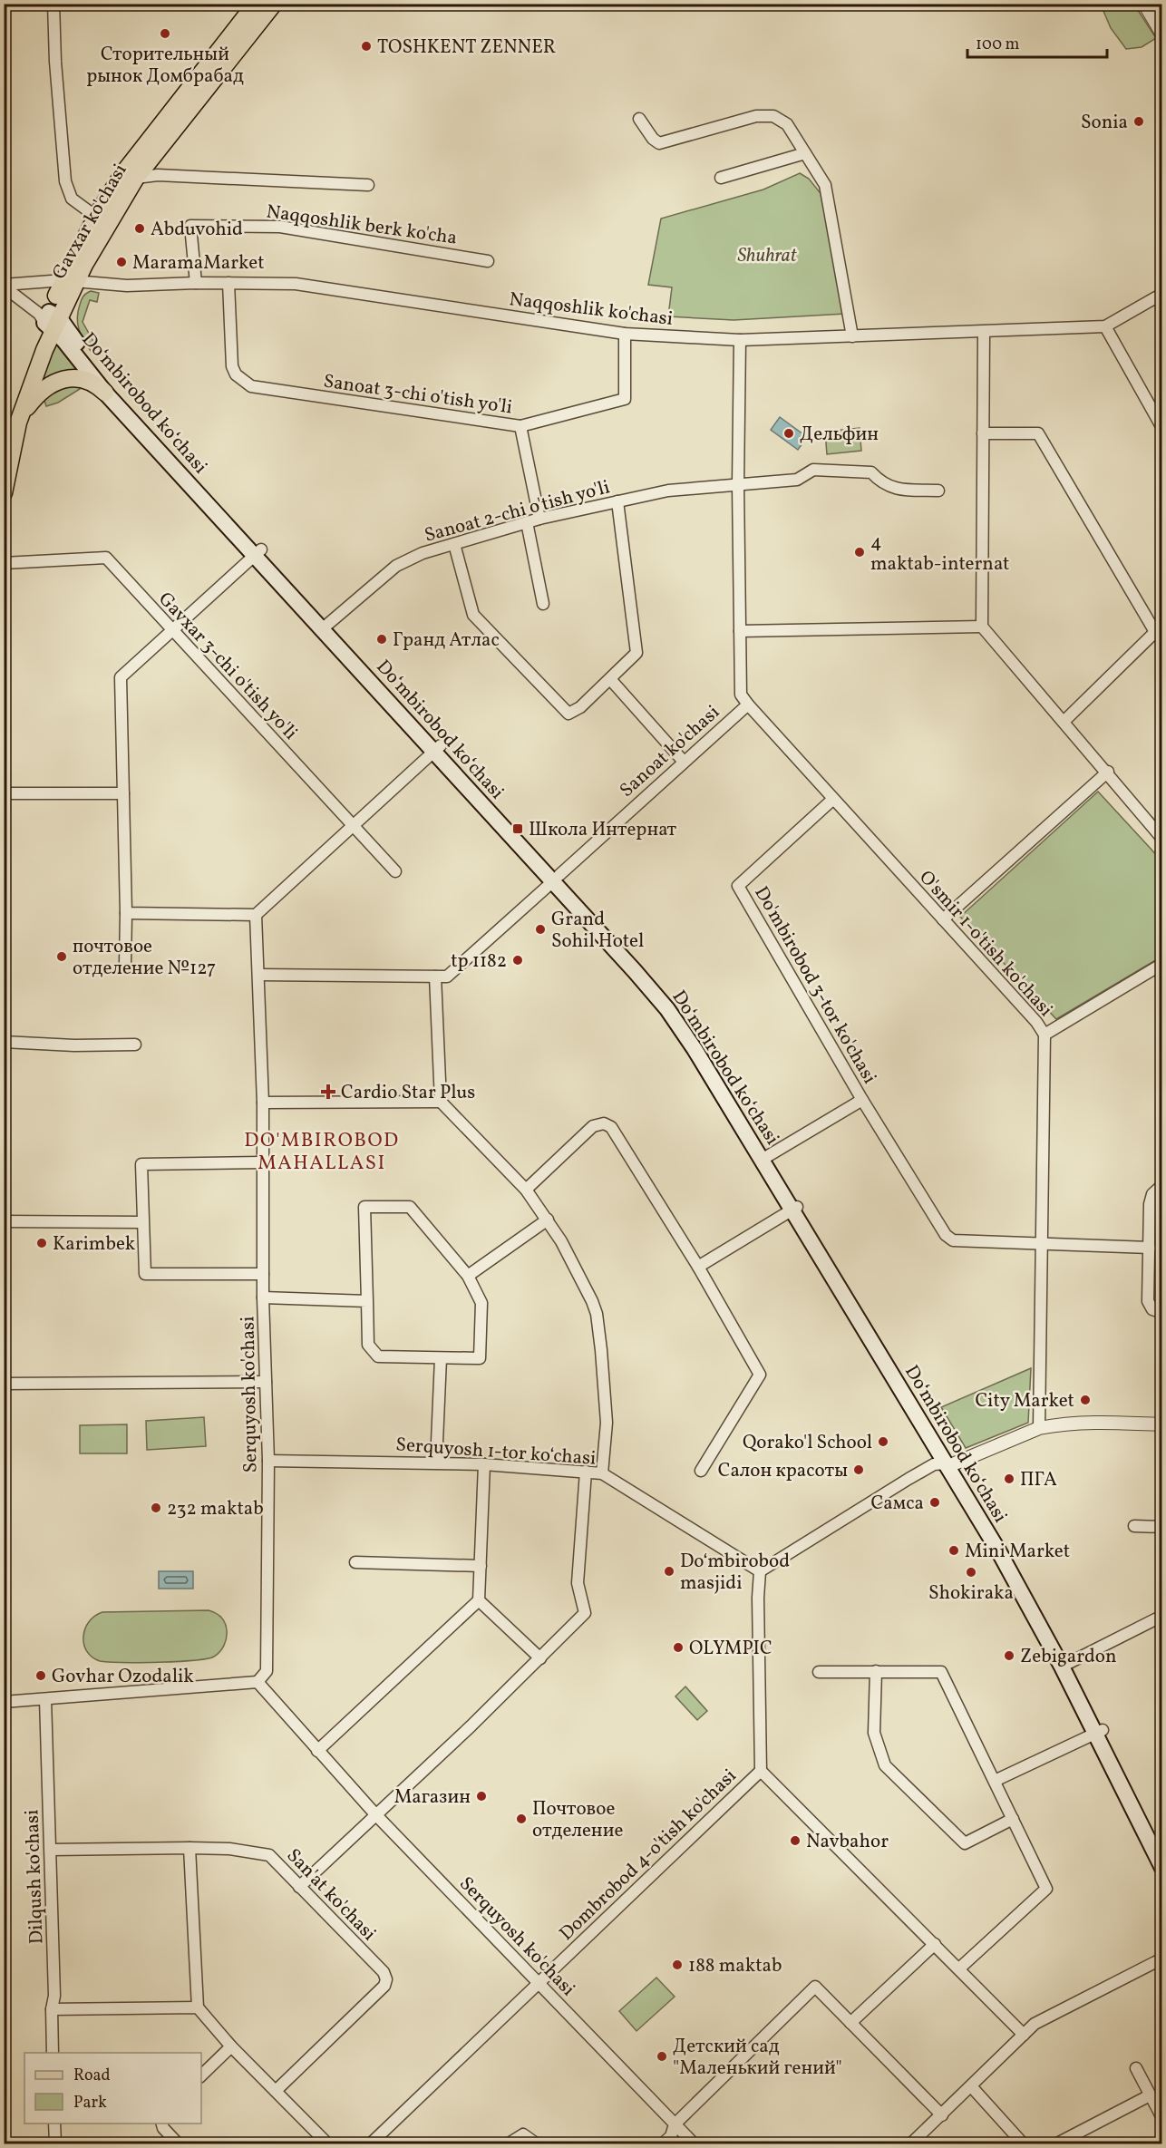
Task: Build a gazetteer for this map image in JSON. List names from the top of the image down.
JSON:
{
  "streets": {
    "main road": ["Gavxar ko'chasi", "Doʻmbirobod koʻchasi"],
    "street": [
      "Naqqoshlik berk ko'cha",
      "Naqqoshlik ko'chasi",
      "Sanoat 3-chi o'tish yo'li",
      "Sanoat 2-chi o'tish yo'li",
      "Gavxar 3-chi o'tish yo'li",
      "Sanoat ko'chasi",
      "O'smir 1-o'tish ko'chasi",
      "Do'mbirobod 3-tor ko'chasi",
      "Serquyosh ko'chasi",
      "Serquyosh 1-tor koʻchasi",
      "Dombrobod 4-o'tish ko'chasi",
      "Dilqush ko'chasi",
      "San'at ko'chasi"
    ]
  },
  "crossings": [
    ["Gavxar ko'chasi", "Naqqoshlik ko'chasi"],
    ["Gavxar ko'chasi", "Doʻmbirobod koʻchasi"],
    ["Naqqoshlik berk ko'cha", "Naqqoshlik ko'chasi"],
    ["Naqqoshlik ko'chasi", "Sanoat 3-chi o'tish yo'li"],
    ["Naqqoshlik ko'chasi", "Sanoat ko'chasi"],
    ["Doʻmbirobod koʻchasi", "Sanoat 2-chi o'tish yo'li"],
    ["Doʻmbirobod koʻchasi", "Sanoat ko'chasi"],
    ["Doʻmbirobod koʻchasi", "Do'mbirobod 3-tor ko'chasi"],
    ["Sanoat 2-chi o'tish yo'li", "Sanoat ko'chasi"],
    ["Sanoat ko'chasi", "O'smir 1-o'tish ko'chasi"],
    ["O'smir 1-o'tish ko'chasi", "Do'mbirobod 3-tor ko'chasi"],
    ["Serquyosh ko'chasi", "Serquyosh 1-tor koʻchasi"],
    ["Serquyosh ko'chasi", "Dombrobod 4-o'tish ko'chasi"],
    ["Dilqush ko'chasi", "San'at ko'chasi"]
  ],
  "districts": ["DO'MBIROBOD MAHALLASI"],
  "parks": ["Shuhrat"],
  "places": {
    "other": [
      "Сторительный рынок Домбрабад",
      "TOSHKENT ZENNER",
      "Sonia",
      "Abduvohid",
      "MaramaMarket",
      "Дельфин",
      "4 maktab-internat",
      "Гранд Атлас",
      "Grand Sohil Hotel",
      "почтовое отделение №127",
      "tp 1182",
      "Karimbek",
      "City Market",
      "Qorako'l School",
      "Салон красоты",
      "ПГА",
      "Самса",
      "232 maktab",
      "Mini Market",
      "Do‘mbirobod masjidi",
      "Shokiraka",
      "OLYMPIC",
      "Zebigardon",
      "Govhar Ozodalik",
      "Магазин",
      "Почтовое отделение",
      "Navbahor",
      "188 maktab",
      "Детский сад \"Маленький гений\""
    ],
    "transit": ["Школа Интернат"],
    "health": ["Cardio Star Plus"]
  },
  "legend": ["Road", "Park"],
  "scale_bar": "100 m"
}
